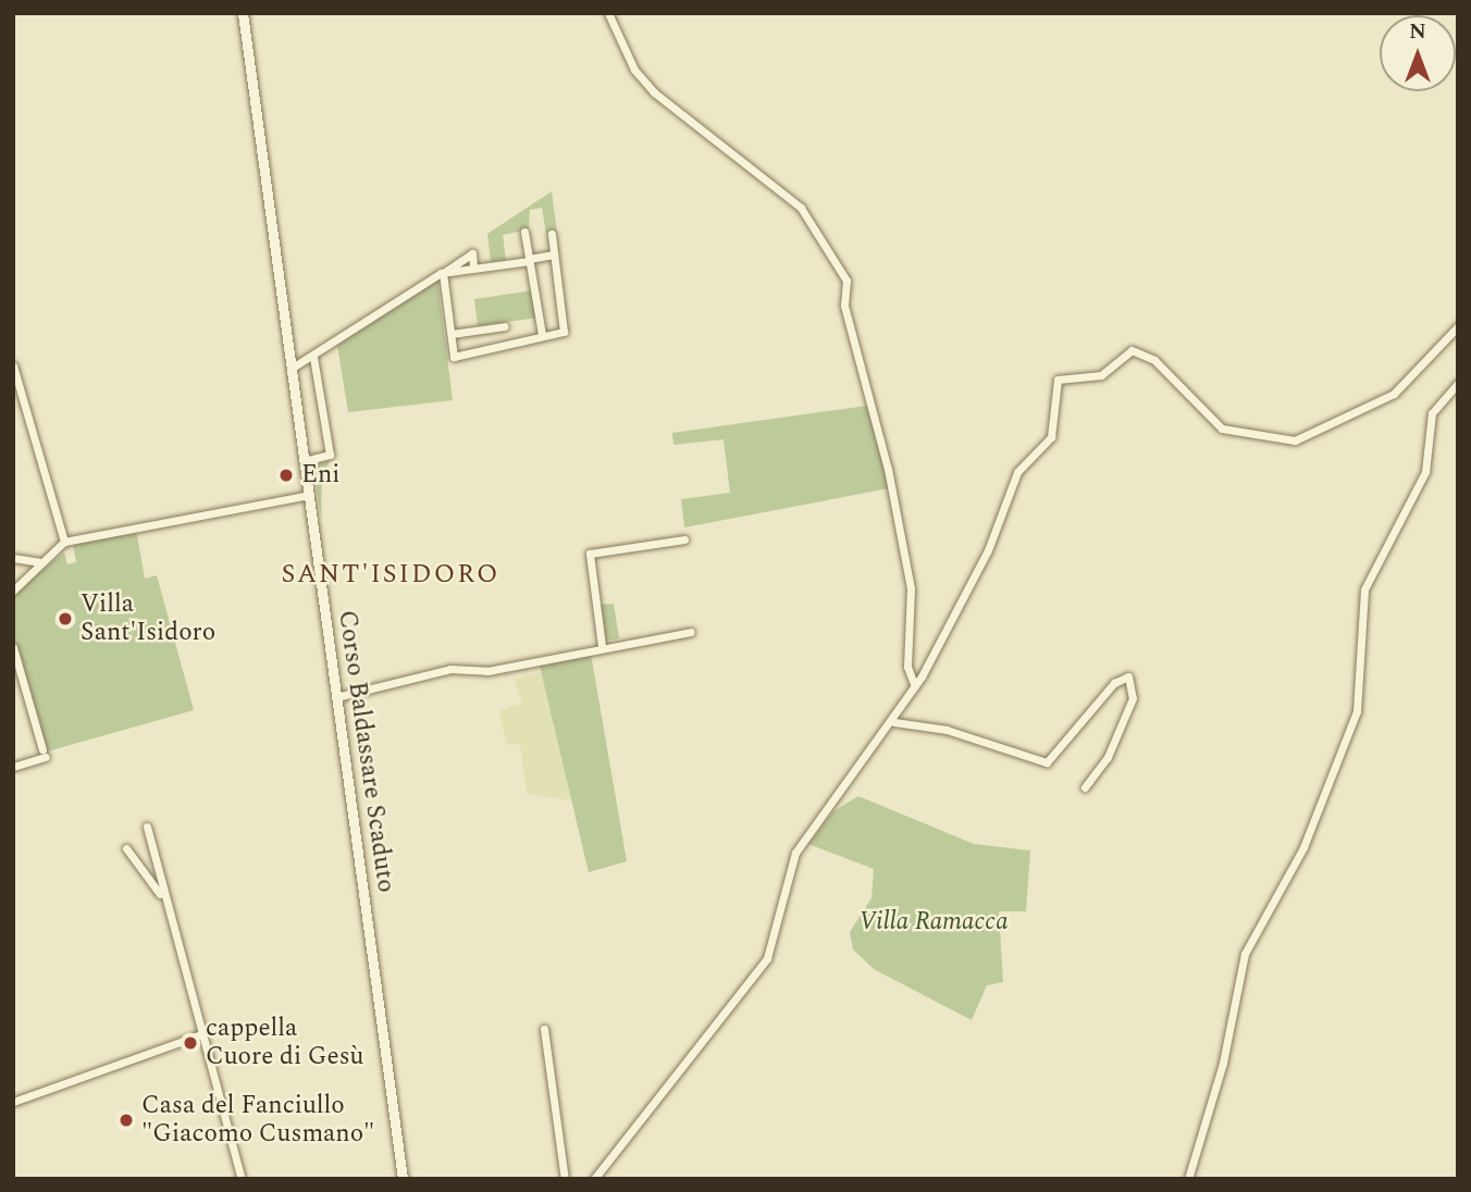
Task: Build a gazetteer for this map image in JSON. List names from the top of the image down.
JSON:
{
  "streets": {
    "street": ["Corso Baldassare Scaduto"]
  },
  "districts": ["SANT'ISIDORO"],
  "parks": ["Villa Ramacca"],
  "places": [
    "Eni",
    "Villa Sant'Isidoro",
    "cappella Cuore di Gesù",
    "Casa del Fanciullo \"Giacomo Cusmano\""
  ],
  "north": "top"
}
